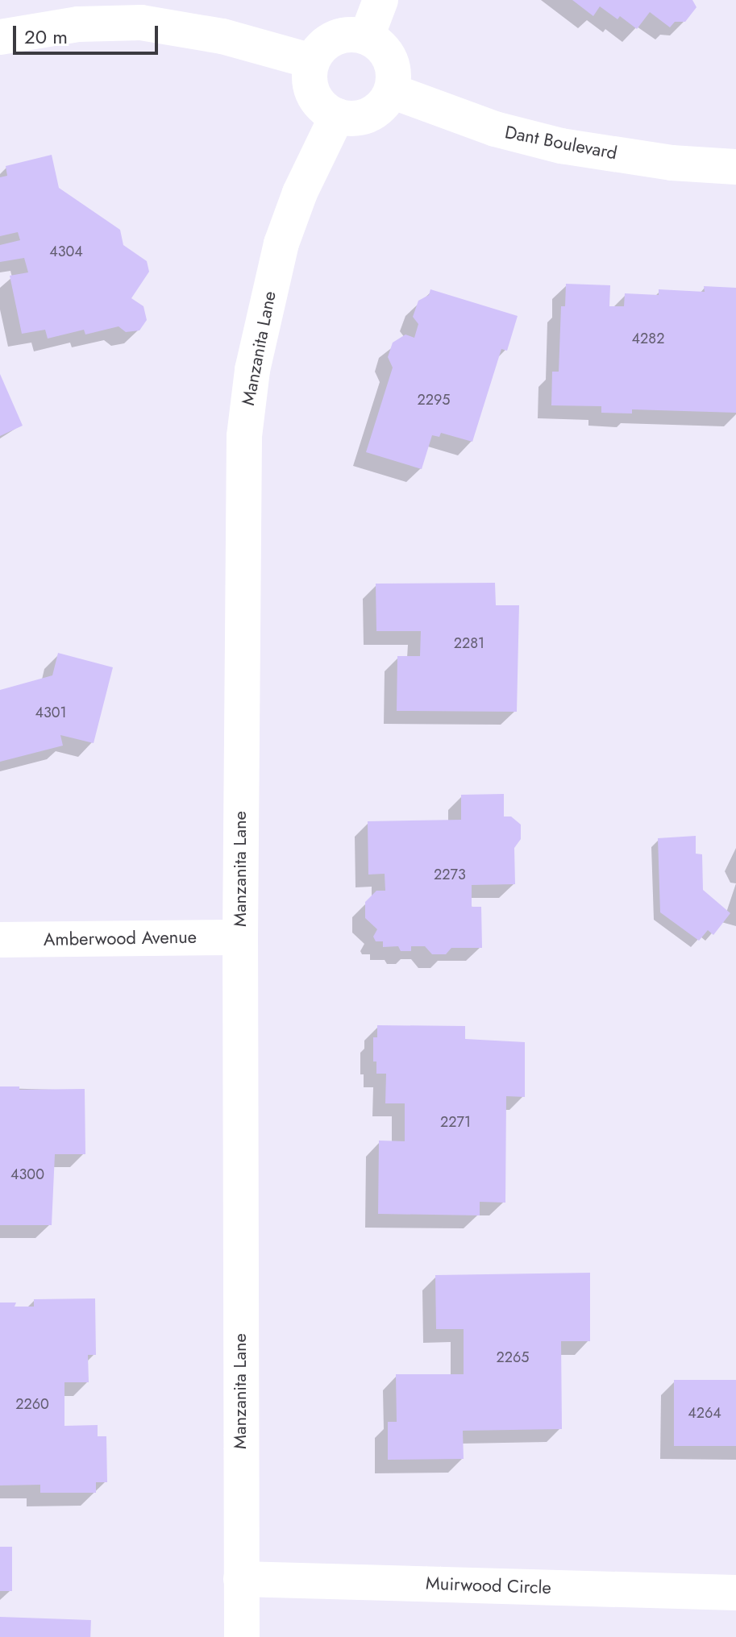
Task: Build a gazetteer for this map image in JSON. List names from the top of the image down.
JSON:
{
  "streets": {
    "street": [
      "Dant Boulevard",
      "Manzanita Lane",
      "Amberwood Avenue",
      "Muirwood Circle"
    ]
  },
  "crossings": [
    ["Dant Boulevard", "Manzanita Lane"],
    ["Manzanita Lane", "Amberwood Avenue"],
    ["Manzanita Lane", "Muirwood Circle"]
  ],
  "house_numbers": [
    "4304",
    "4282",
    "2295",
    "2281",
    "4301",
    "2273",
    "2271",
    "4300",
    "2265",
    "2260",
    "4264"
  ],
  "scale_bar": "20 m"
}
